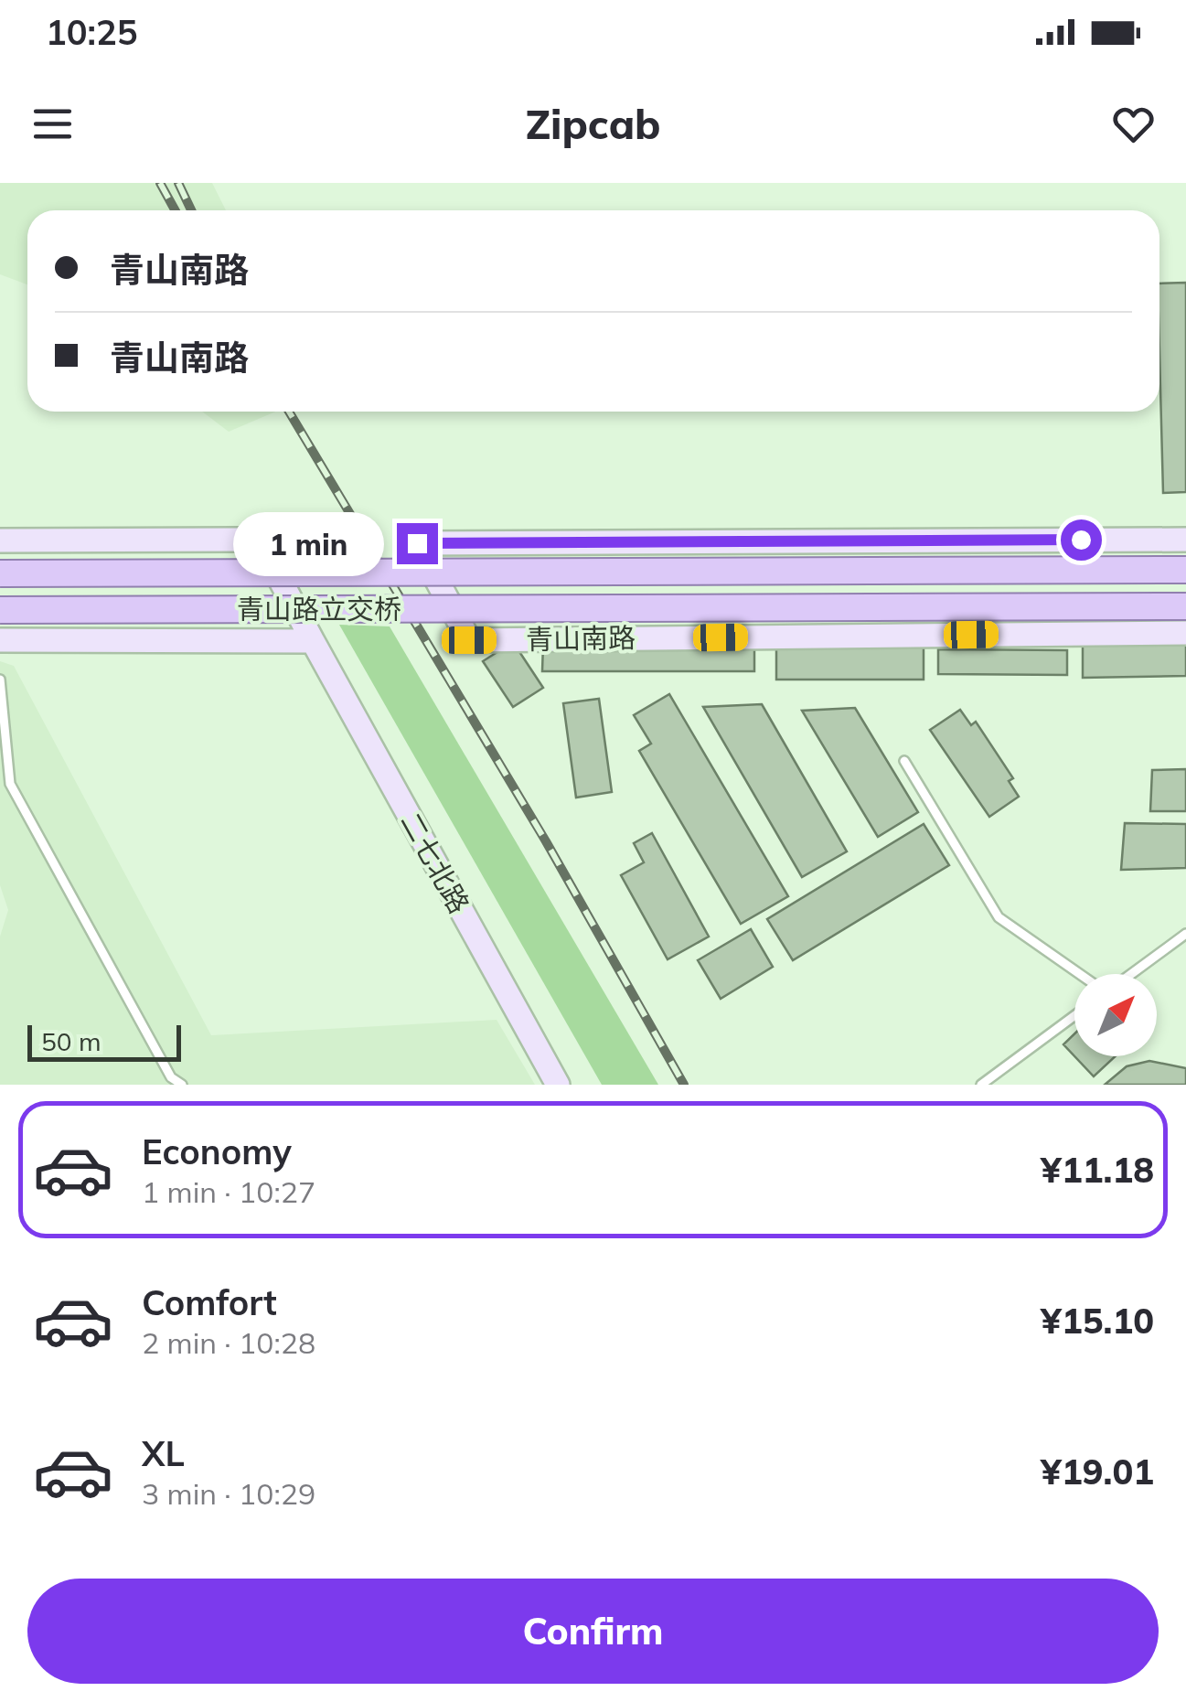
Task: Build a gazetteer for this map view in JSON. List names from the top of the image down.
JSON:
{
  "streets": {
    "main road": ["青山路立交桥", "青山南路", "二七北路"]
  },
  "scale_bar": "50 m",
  "north": "top right",
  "page": {
    "status": "10:25",
    "header": "Zipcab",
    "banner": ["青山南路", "青山南路"],
    "bubble": "1 min",
    "scale": "50 m",
    "list": [
      {
        "name": "Economy",
        "note": "1 min · 10:27",
        "value": "¥11.18"
      },
      {
        "name": "Comfort",
        "note": "2 min · 10:28",
        "value": "¥15.10"
      },
      {
        "name": "XL",
        "note": "3 min · 10:29",
        "value": "¥19.01"
      }
    ],
    "buttons": "Confirm"
  }
}
